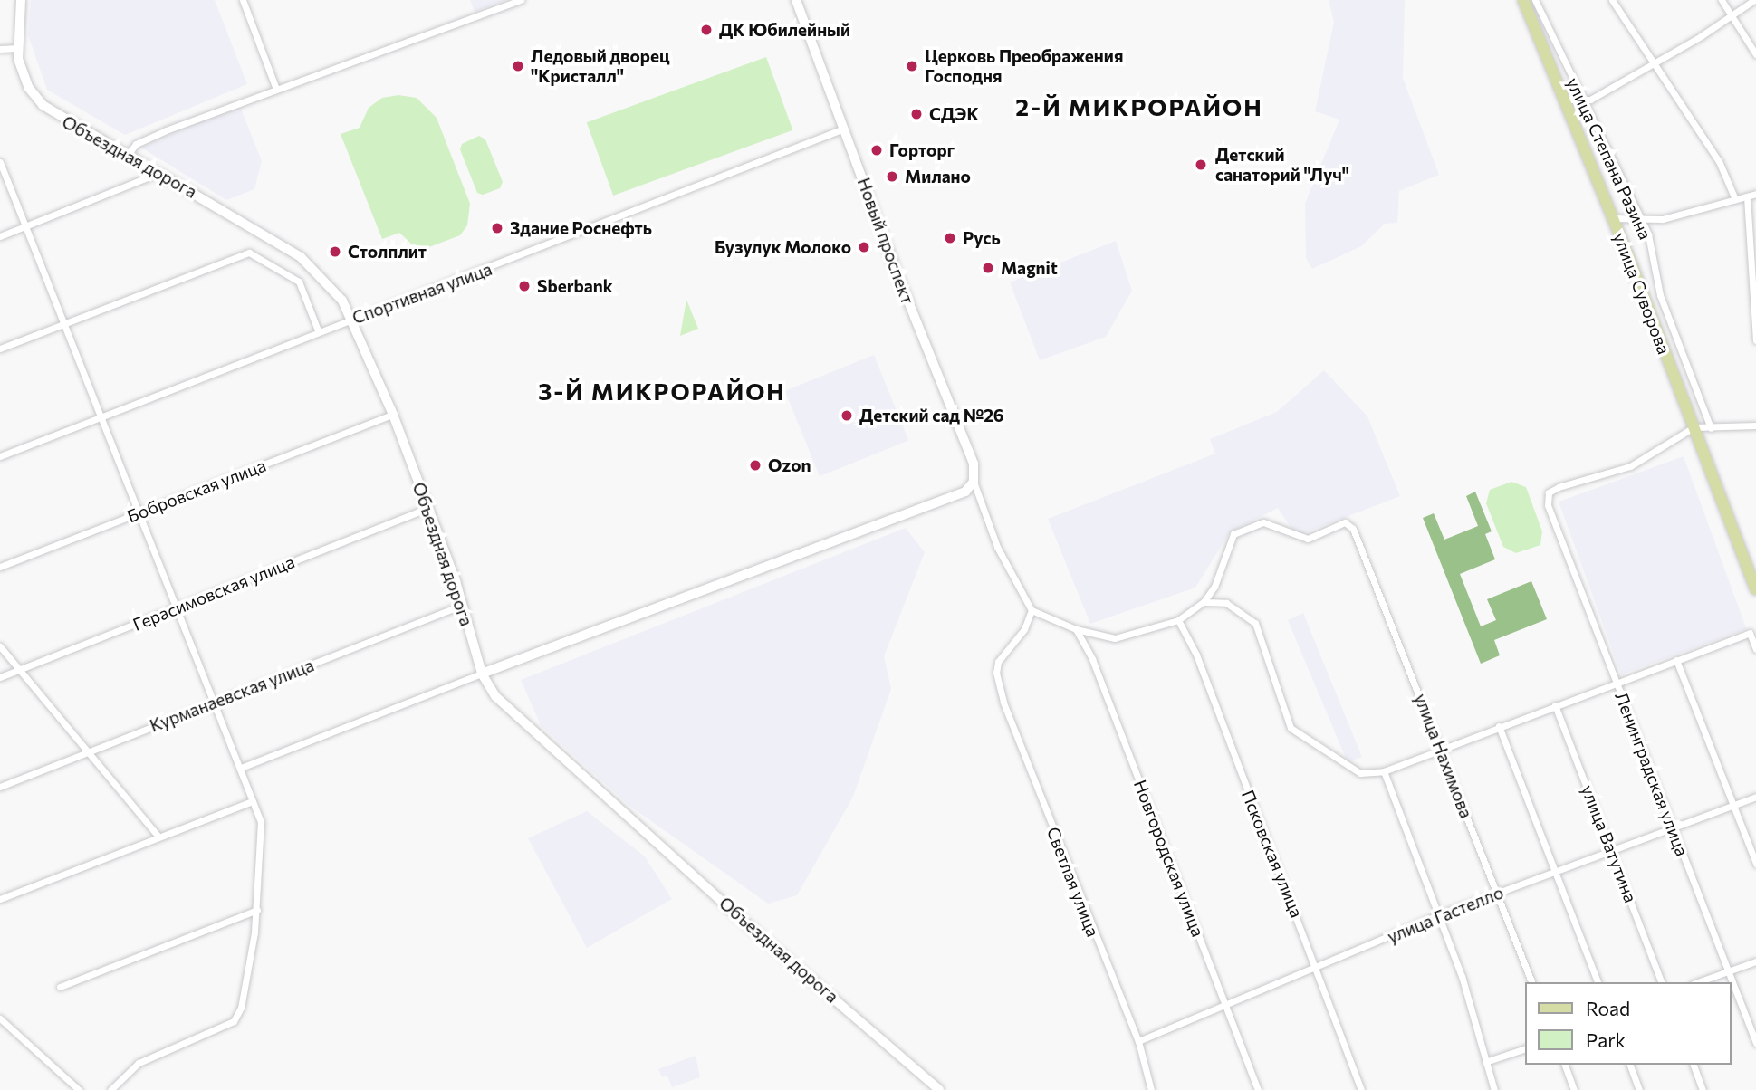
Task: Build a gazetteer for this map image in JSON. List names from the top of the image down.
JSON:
{
  "streets": {
    "main road": ["Объездная дорога", "улица Суворова"],
    "street": [
      "улица Степана Разина",
      "Новый проспект",
      "Спортивная улица",
      "Бобровская улица",
      "Герасимовская улица",
      "Курманаевская улица",
      "улица Нахимова",
      "Ленинградская улица",
      "улица Ватутина",
      "Псковская улица",
      "Новгородская улица",
      "Светлая улица",
      "улица Гастелло"
    ]
  },
  "crossings": [
    ["Объездная дорога", "Спортивная улица"],
    ["Объездная дорога", "Бобровская улица"],
    ["Объездная дорога", "Герасимовская улица"],
    ["Объездная дорога", "Курманаевская улица"],
    ["Новый проспект", "Спортивная улица"],
    ["улица Суворова", "Ленинградская улица"],
    ["улица Нахимова", "улица Гастелло"],
    ["Ленинградская улица", "улица Гастелло"],
    ["улица Ватутина", "улица Гастелло"],
    ["Псковская улица", "улица Гастелло"],
    ["Новгородская улица", "улица Гастелло"],
    ["Светлая улица", "улица Гастелло"]
  ],
  "districts": ["2-Й МИКРОРАЙОН", "3-Й МИКРОРАЙОН"],
  "places": [
    "ДК Юбилейный",
    "Ледовый дворец \"Кристалл\"",
    "Церковь Преображения Господня",
    "СДЭК",
    "Горторг",
    "Детский санаторий \"Луч\"",
    "Милано",
    "Здание Роснефть",
    "Русь",
    "Бузулук Молоко",
    "Столплит",
    "Magnit",
    "Sberbank",
    "Детский сад №26",
    "Ozon"
  ],
  "legend": ["Road", "Park"]
}
